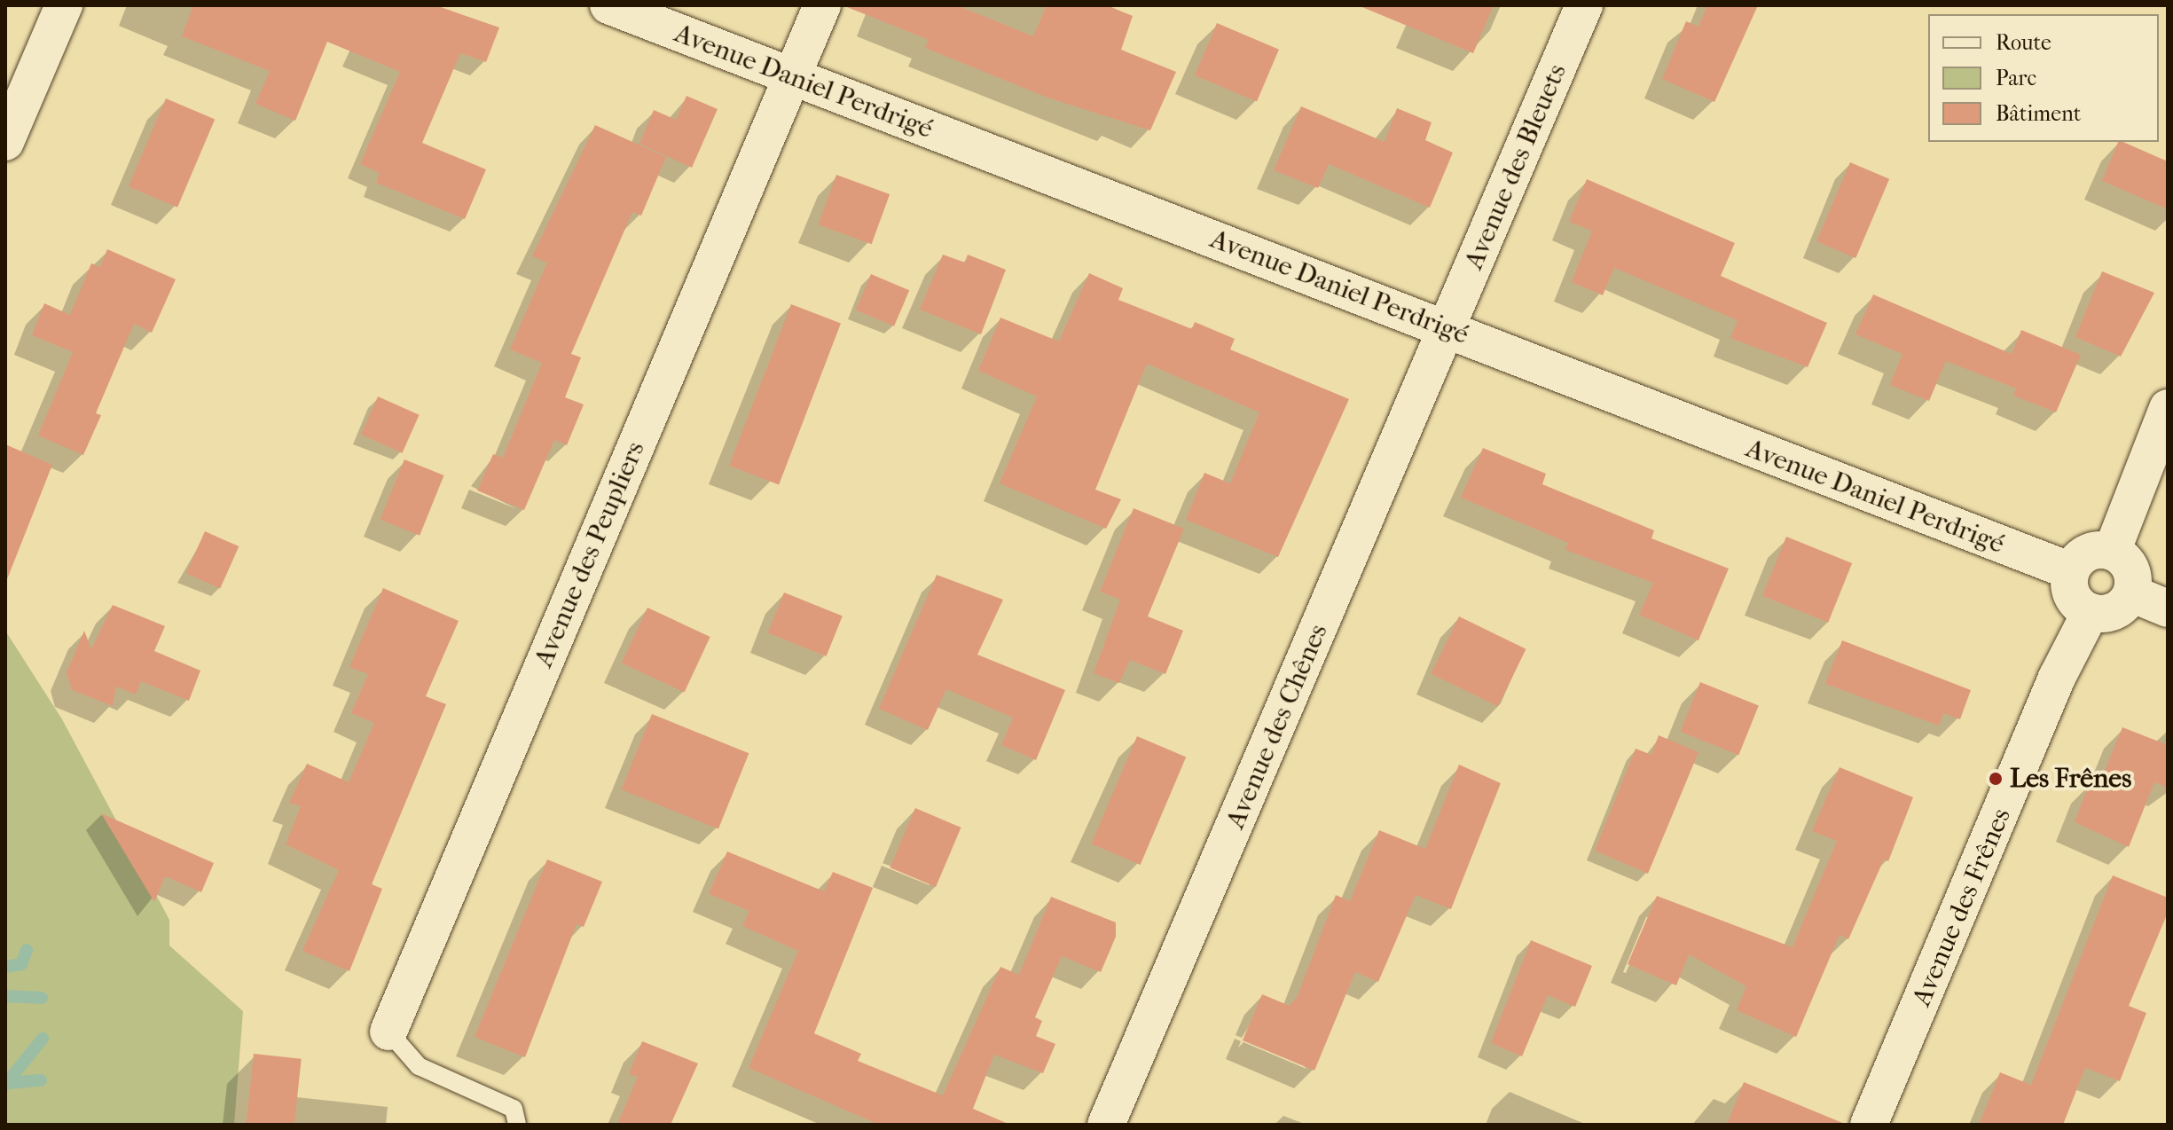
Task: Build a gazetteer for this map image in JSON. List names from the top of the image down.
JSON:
{
  "streets": {
    "street": [
      "Avenue Daniel Perdrigé",
      "Avenue des Bleuets",
      "Avenue des Peupliers",
      "Avenue des Chênes",
      "Avenue des Frênes"
    ]
  },
  "crossings": [
    ["Avenue Daniel Perdrigé", "Avenue des Bleuets"],
    ["Avenue Daniel Perdrigé", "Avenue des Peupliers"],
    ["Avenue Daniel Perdrigé", "Avenue des Chênes"],
    ["Avenue Daniel Perdrigé", "Avenue des Frênes"],
    ["Avenue des Bleuets", "Avenue des Chênes"]
  ],
  "places": ["Les Frênes"],
  "legend": ["Route", "Parc", "Bâtiment"]
}
